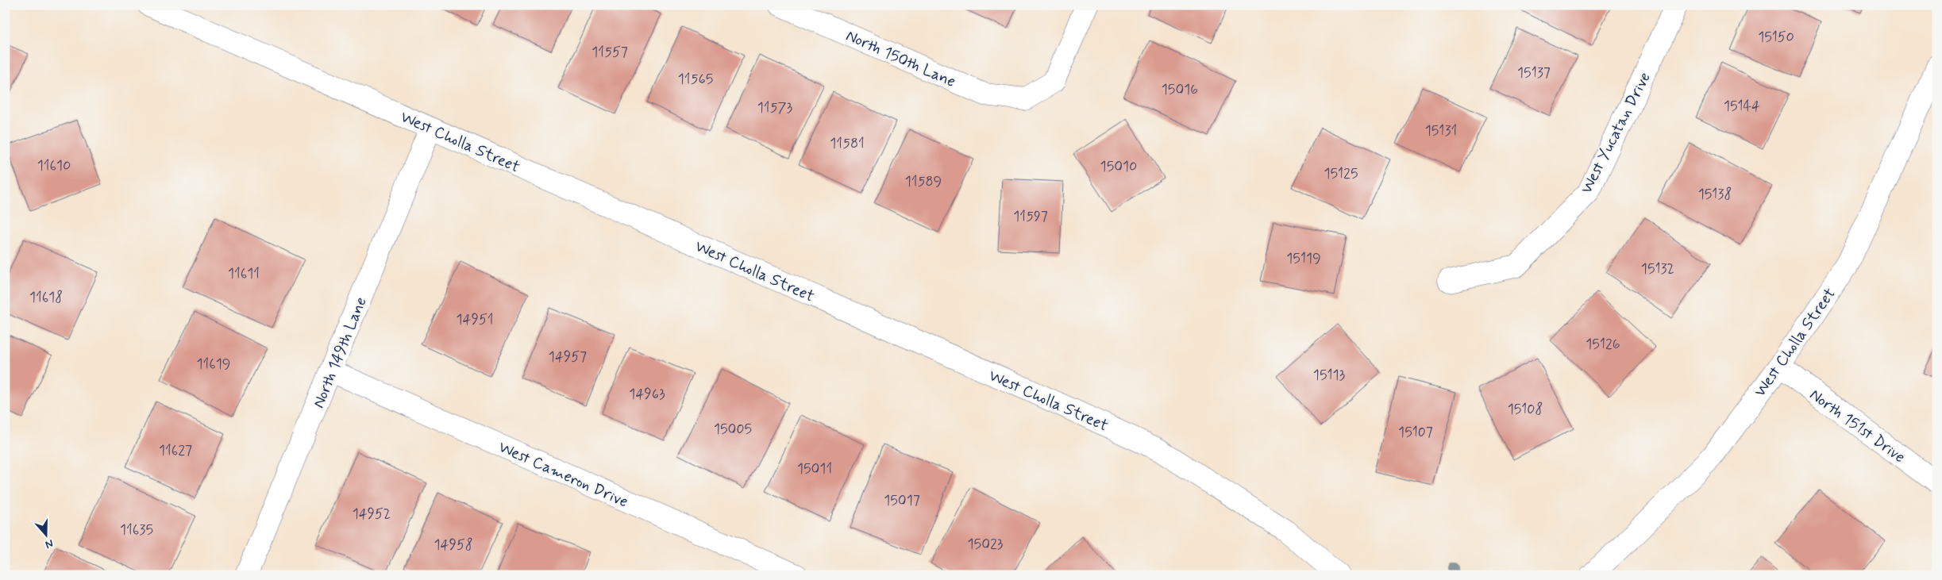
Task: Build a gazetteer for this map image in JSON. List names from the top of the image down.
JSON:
{
  "streets": {
    "street": [
      "North 150th Lane",
      "West Yucatan Drive",
      "West Cholla Street",
      "North 149th Lane",
      "North 151st Drive",
      "West Cameron Drive"
    ]
  },
  "crossings": [
    ["West Cholla Street", "North 149th Lane"],
    ["West Cholla Street", "North 151st Drive"],
    ["North 149th Lane", "West Cameron Drive"]
  ],
  "house_numbers": [
    "15150",
    "11557",
    "15137",
    "11565",
    "15016",
    "15144",
    "11573",
    "15131",
    "11581",
    "11610",
    "15010",
    "15125",
    "11589",
    "15138",
    "11597",
    "15119",
    "15132",
    "11611",
    "11618",
    "14951",
    "15126",
    "14957",
    "11619",
    "15113",
    "14963",
    "15108",
    "15005",
    "15107",
    "11627",
    "15011",
    "15017",
    "14952",
    "11635",
    "15023",
    "14958"
  ],
  "north": "bottom"
}
